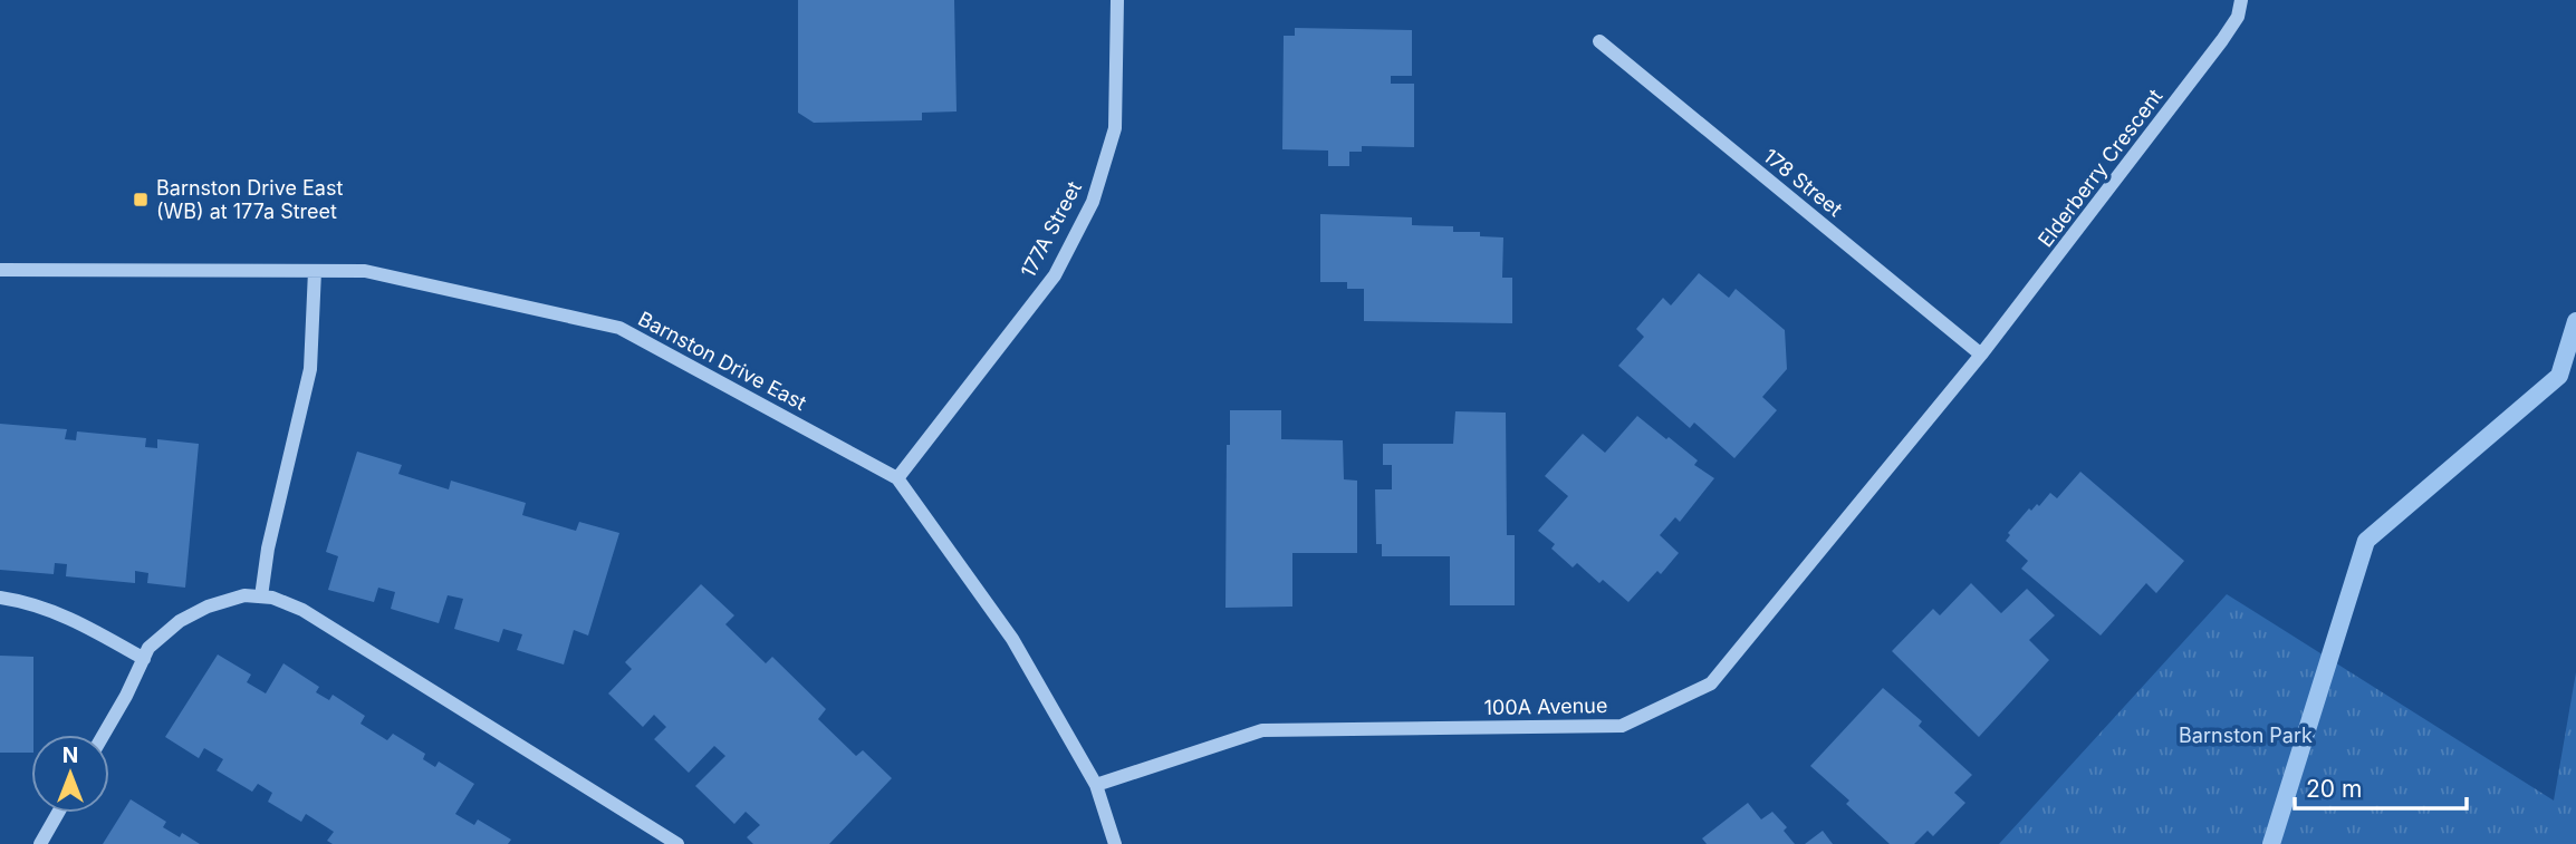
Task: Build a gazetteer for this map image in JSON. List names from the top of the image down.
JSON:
{
  "streets": {
    "street": [
      "Elderberry Crescent",
      "178 Street",
      "177A Street",
      "Barnston Drive East",
      "100A Avenue"
    ]
  },
  "crossings": [
    ["Elderberry Crescent", "178 Street"],
    ["Elderberry Crescent", "100A Avenue"],
    ["178 Street", "100A Avenue"],
    ["177A Street", "Barnston Drive East"],
    ["Barnston Drive East", "100A Avenue"]
  ],
  "parks": ["Barnston Park"],
  "places": {
    "transit": ["Barnston Drive East (WB) at 177a Street"]
  },
  "scale_bar": "20 m",
  "north": "top"
}
